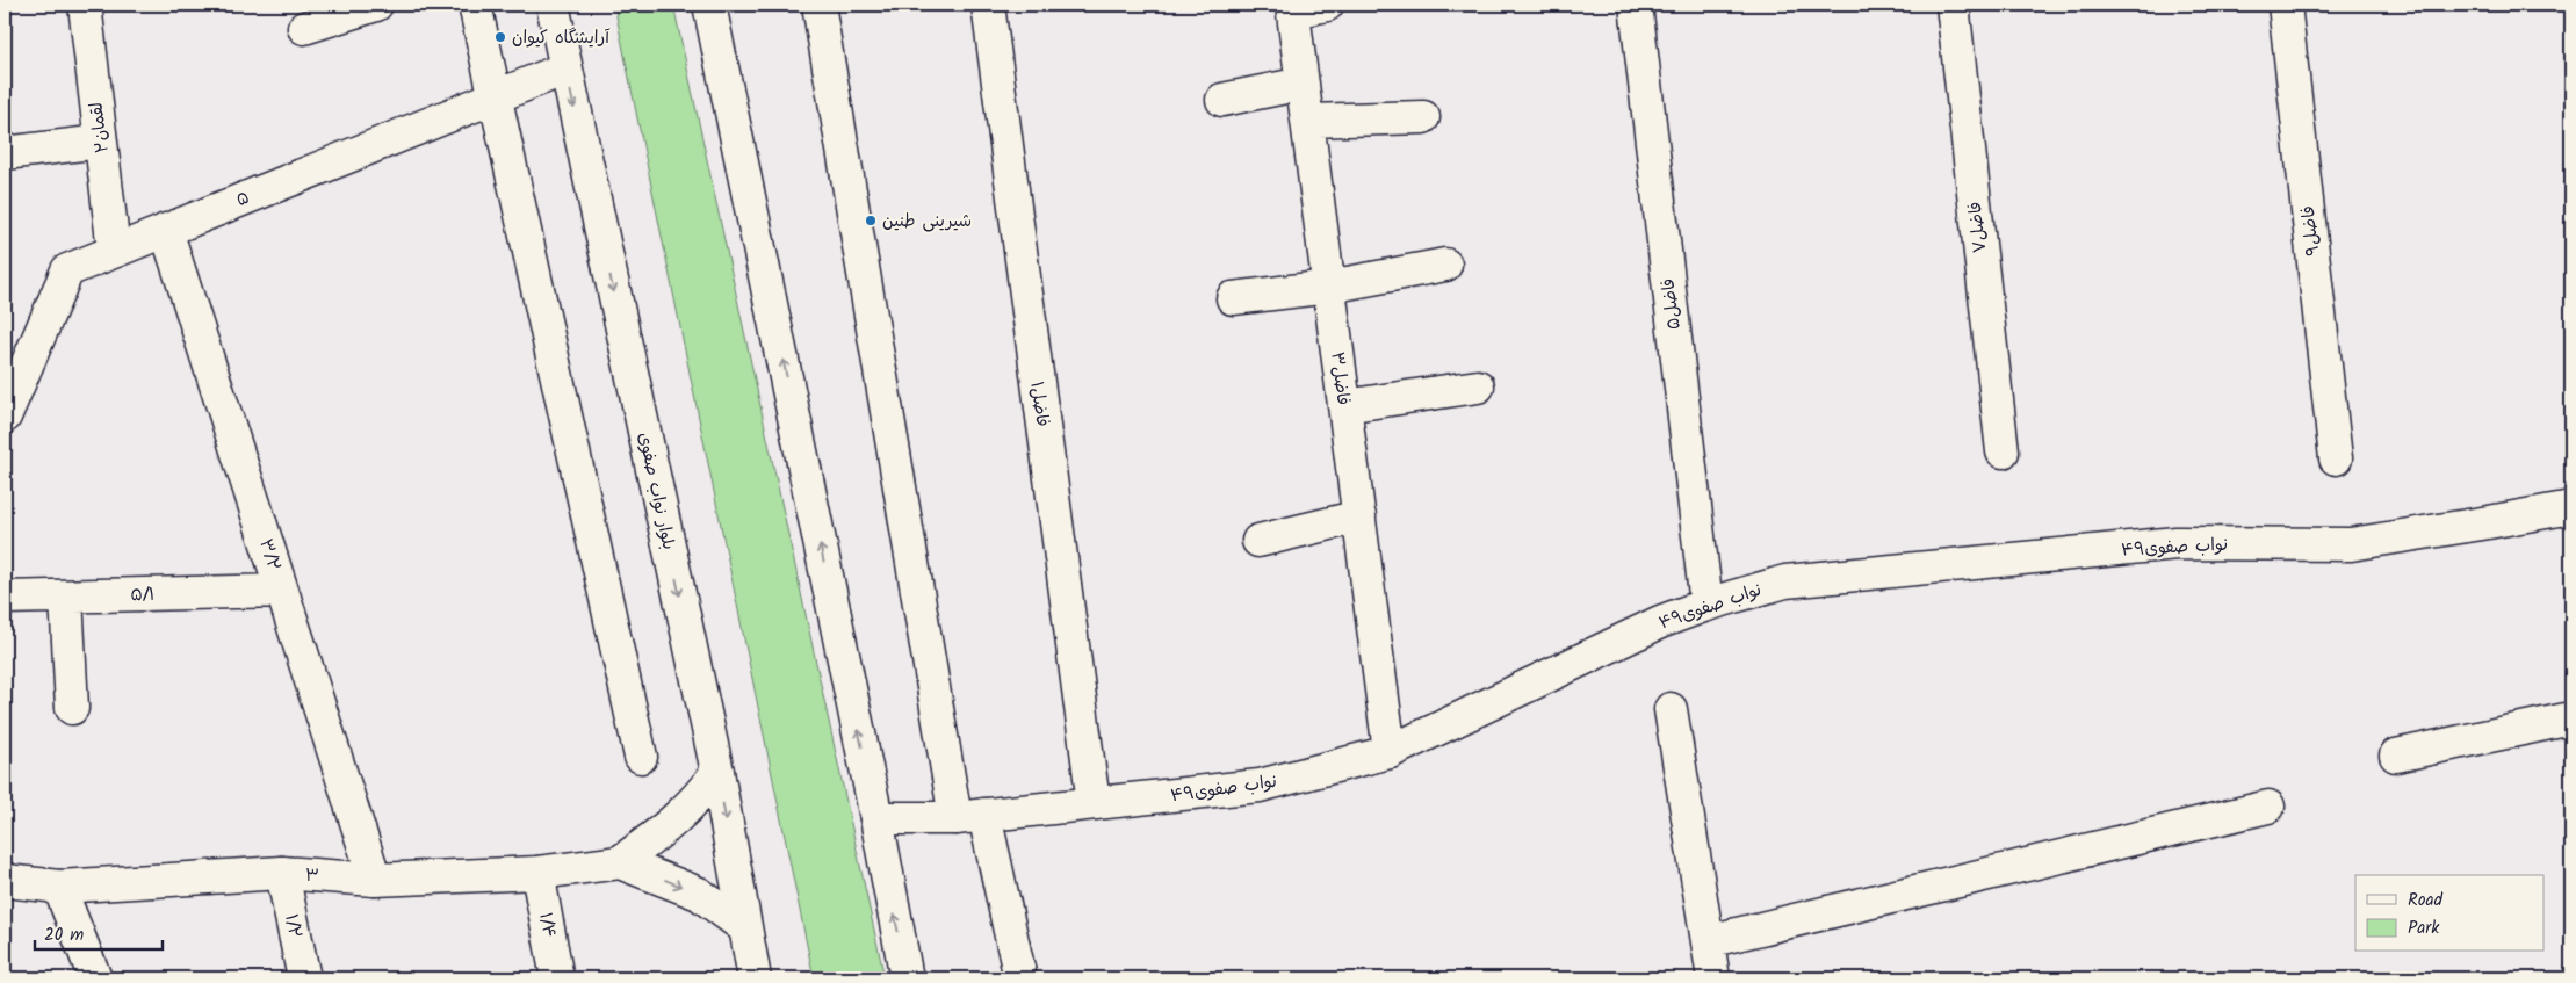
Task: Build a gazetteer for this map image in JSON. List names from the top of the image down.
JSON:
{
  "streets": {
    "street": [
      "۲لقمان",
      "۵",
      "۷فاضل",
      "۹فاضل",
      "۵فاضل",
      "۳فاضل",
      "۱فاضل",
      "بلوار نواب صفوی",
      "۴۹نواب صفوی",
      "۳/۲",
      "۵/۱",
      "۳",
      "۱/۴",
      "۱/۲"
    ]
  },
  "crossings": [
    ["۲لقمان", "۵"],
    ["۵", "بلوار نواب صفوی"],
    ["۵", "۳/۲"],
    ["۵فاضل", "۴۹نواب صفوی"],
    ["۳فاضل", "۴۹نواب صفوی"],
    ["۱فاضل", "۴۹نواب صفوی"],
    ["بلوار نواب صفوی", "۳"],
    ["۳/۲", "۵/۱"],
    ["۳/۲", "۳"],
    ["۳", "۱/۴"],
    ["۳", "۱/۲"]
  ],
  "places": ["آرایشگاه کیوان", "شیرینی طنین"],
  "legend": ["Road", "Park"],
  "scale_bar": "20 m"
}
